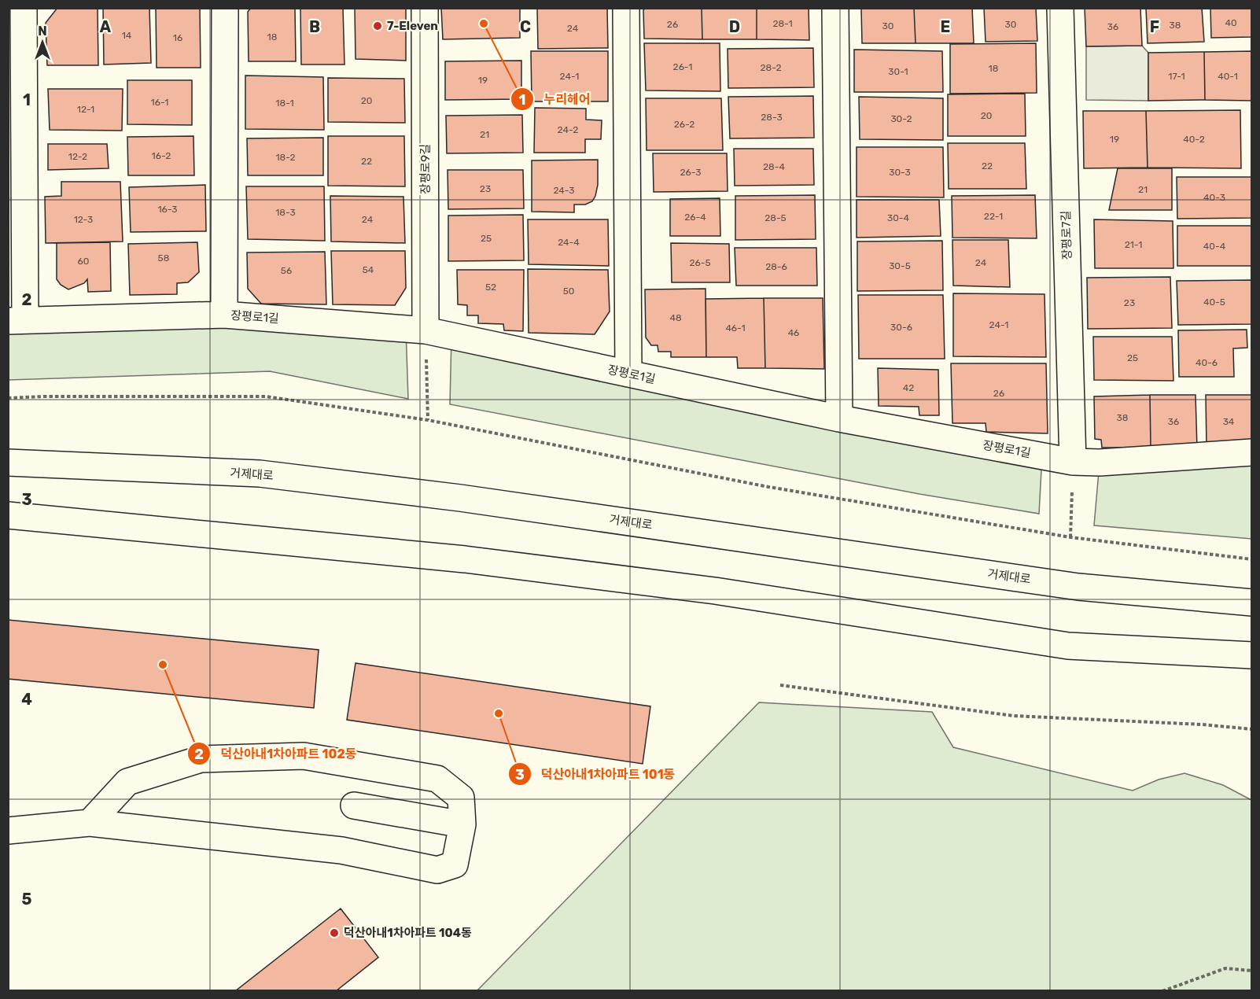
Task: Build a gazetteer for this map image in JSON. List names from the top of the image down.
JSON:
{
  "streets": {
    "street": [
      "장평로9길",
      "장평로7길",
      "장평로1길",
      "거제대로"
    ]
  },
  "crossings": [
    ["장평로9길", "장평로1길"],
    ["장평로7길", "장평로1길"]
  ],
  "places": [
    "누리헤어",
    "7-Eleven",
    "덕산아내1차아파트 102동",
    "덕산아내1차아파트 101동",
    "덕산아내1차아파트 104동"
  ],
  "house_numbers": [
    "40",
    "28-1",
    "26",
    "30",
    "38",
    "30",
    "36",
    "24",
    "14",
    "18",
    "16",
    "26-1",
    "28-2",
    "18",
    "30-1",
    "24-1",
    "17-1",
    "40-1",
    "19",
    "20",
    "16-1",
    "18-1",
    "12-1",
    "20",
    "28-3",
    "30-2",
    "26-2",
    "24-2",
    "21",
    "19",
    "40-2",
    "16-2",
    "12-2",
    "18-2",
    "22",
    "22",
    "28-4",
    "26-3",
    "30-3",
    "23",
    "21",
    "24-3",
    "40-3",
    "16-3",
    "18-3",
    "22-1",
    "26-4",
    "28-5",
    "30-4",
    "12-3",
    "24",
    "25",
    "24-4",
    "21-1",
    "40-4",
    "58",
    "60",
    "26-5",
    "24",
    "30-5",
    "28-6",
    "54",
    "56",
    "52",
    "50",
    "40-5",
    "23",
    "48",
    "24-1",
    "30-6",
    "46-1",
    "46",
    "25",
    "40-6",
    "42",
    "26",
    "38",
    "36",
    "34"
  ],
  "north": "top",
  "grid": {
    "columns": [
      "A",
      "B",
      "C",
      "D",
      "E",
      "F"
    ],
    "rows": [
      "1",
      "2",
      "3",
      "4",
      "5"
    ]
  }
}
